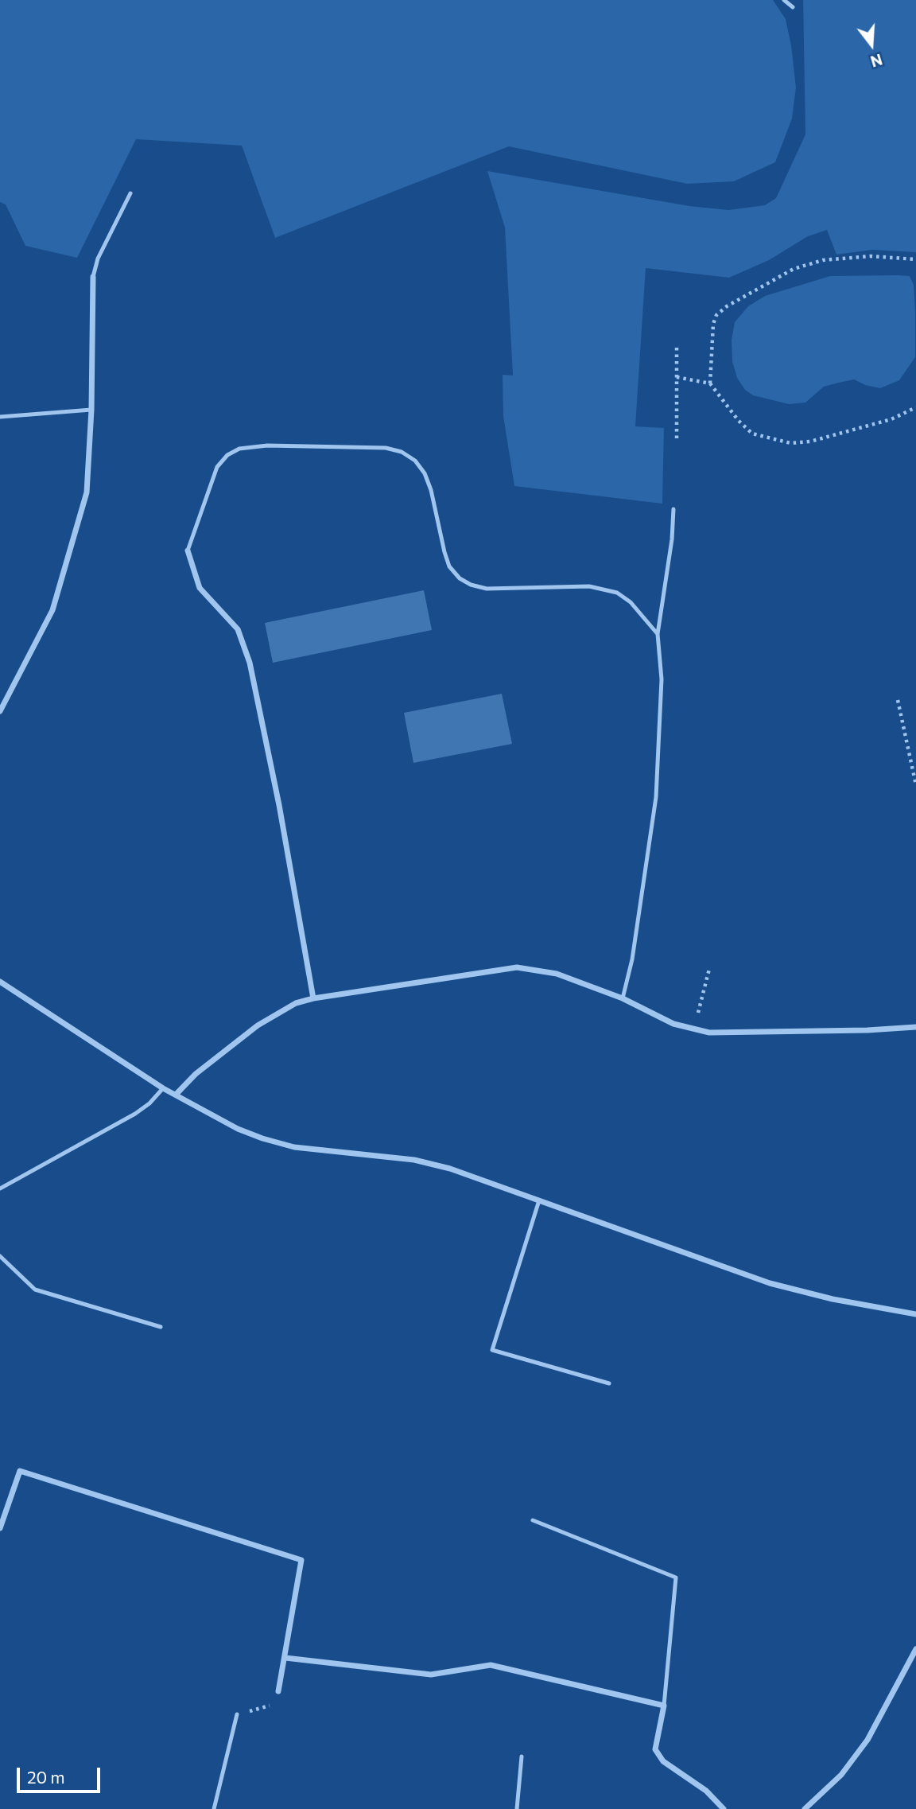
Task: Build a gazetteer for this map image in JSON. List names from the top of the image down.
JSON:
{
  "scale_bar": "20 m",
  "north": "bottom"
}
